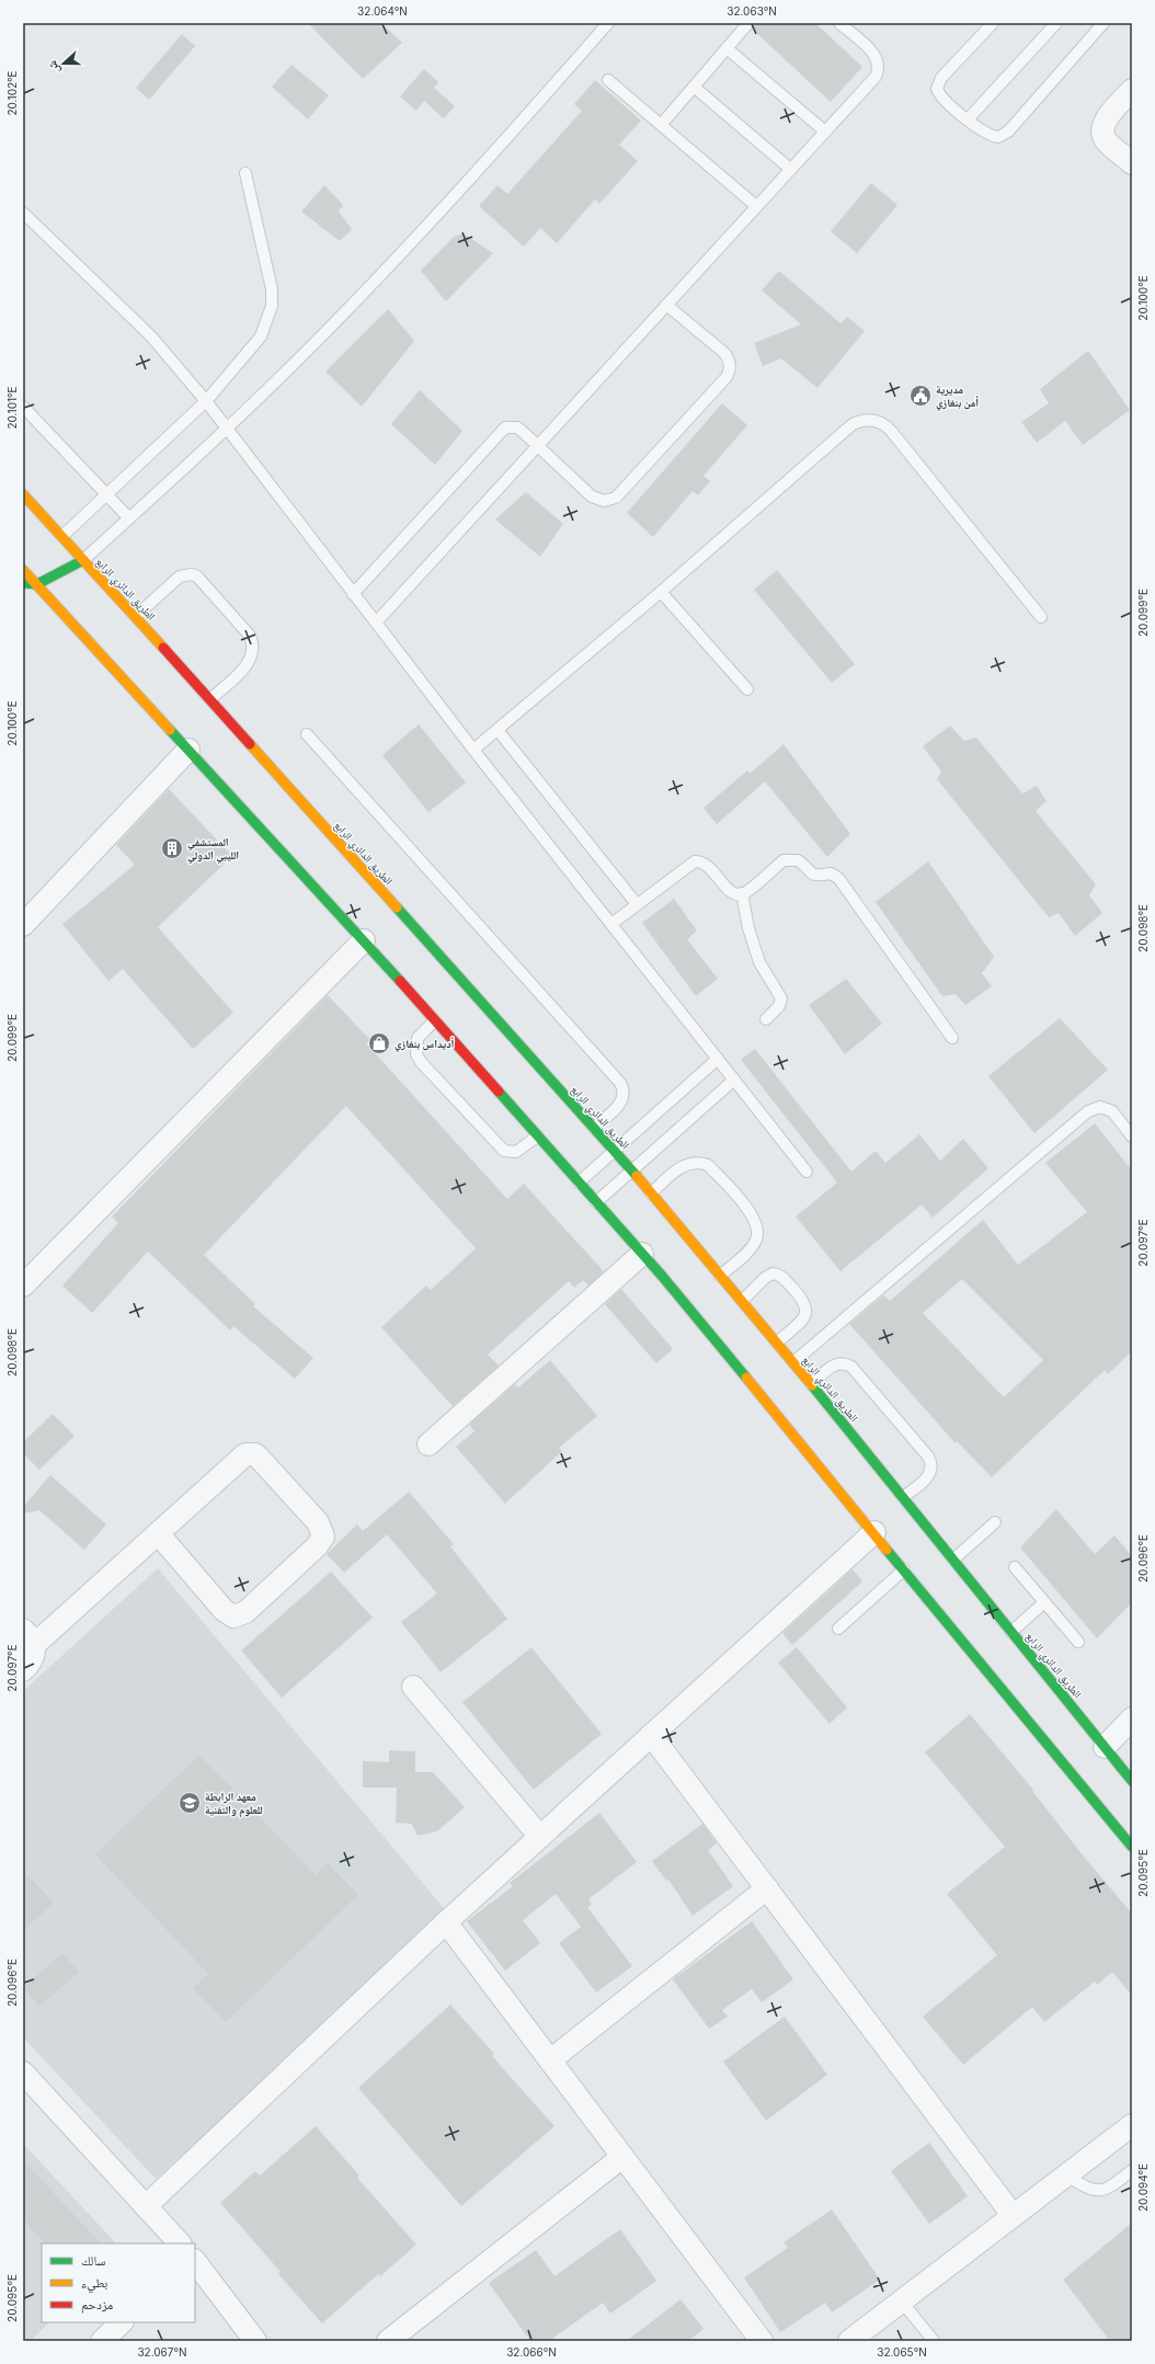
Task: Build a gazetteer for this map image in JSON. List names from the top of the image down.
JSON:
{
  "streets": {
    "main road": ["الطريق الدائري الرابع"]
  },
  "places": {
    "public building": ["مديرية أمن بنغازي"],
    "building": ["المستشفي الليبي الدولي"],
    "shop": ["أديداس بنغازي"],
    "school or university": ["معهد الرابطة للعلوم والتقنية"]
  },
  "legend": ["سالك", "بطيء", "مزدحم"],
  "north": "left",
  "coordinates": [
    "32.064°N",
    "32.063°N",
    "20.102°E",
    "20.100°E",
    "20.101°E",
    "20.099°E",
    "20.098°E",
    "20.097°E",
    "20.096°E",
    "20.095°E",
    "20.094°E",
    "32.067°N",
    "32.066°N",
    "32.065°N"
  ]
}
